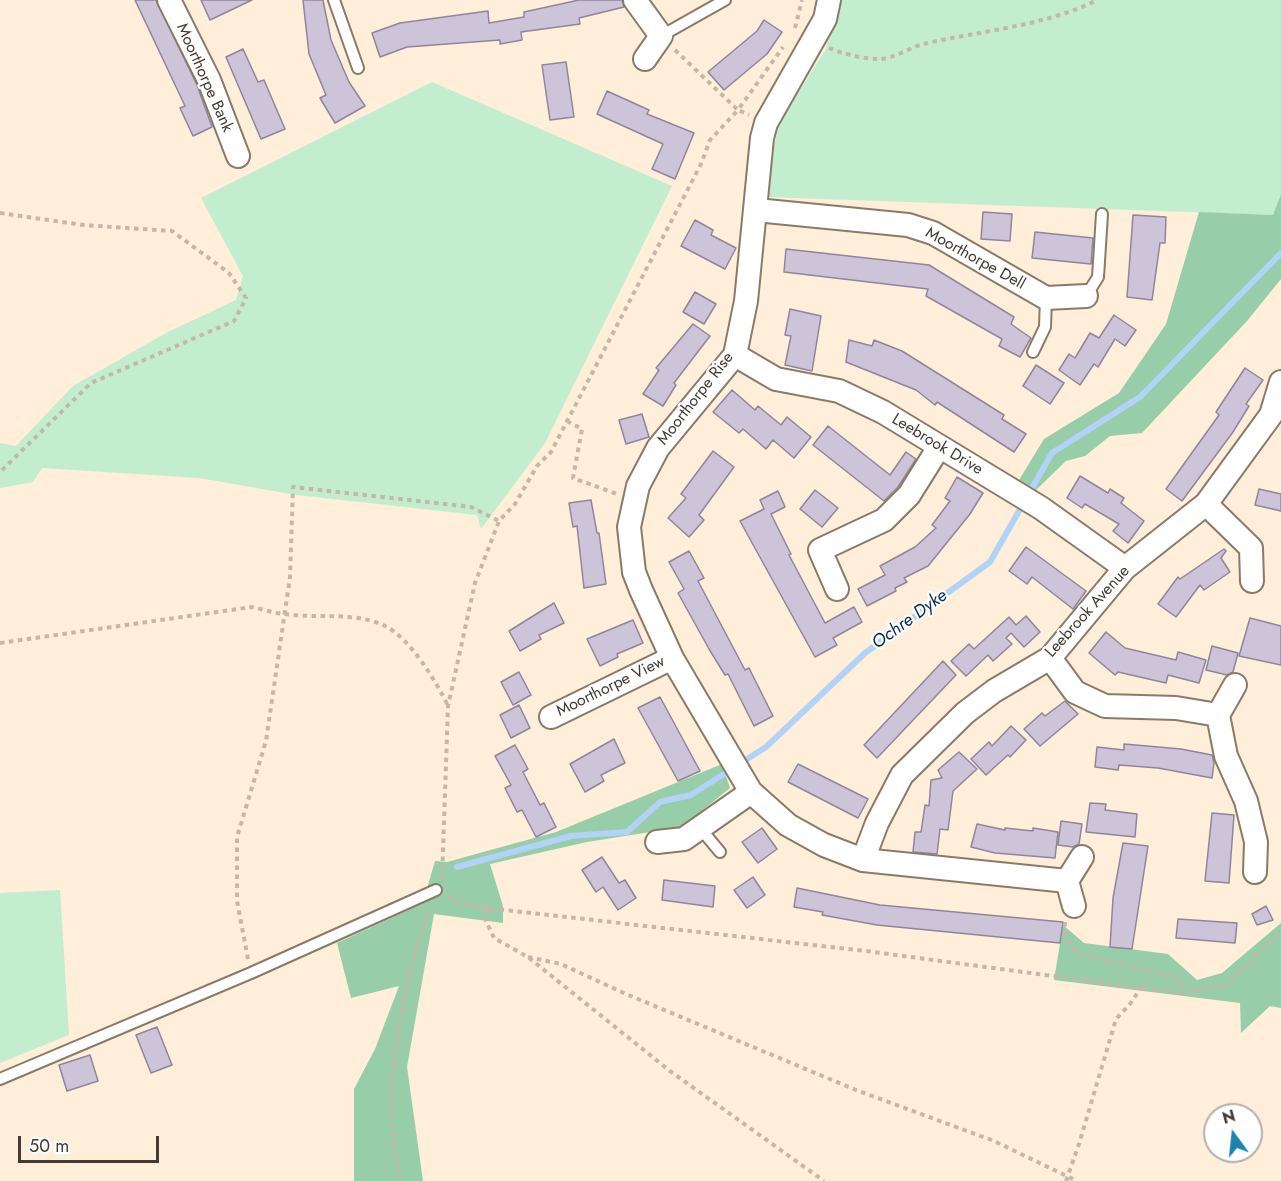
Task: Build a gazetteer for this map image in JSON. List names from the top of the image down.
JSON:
{
  "streets": {
    "street": [
      "Moorthorpe Bank",
      "Moorthorpe Dell",
      "Moorthorpe Rise",
      "Leebrook Drive",
      "Leebrook Avenue",
      "Moorthorpe View"
    ]
  },
  "crossings": [
    ["Moorthorpe Dell", "Moorthorpe Rise"],
    ["Moorthorpe Rise", "Leebrook Drive"],
    ["Moorthorpe Rise", "Leebrook Avenue"],
    ["Moorthorpe Rise", "Moorthorpe View"],
    ["Leebrook Drive", "Leebrook Avenue"]
  ],
  "water": ["Ochre Dyke"],
  "scale_bar": "50 m",
  "north": "top"
}
